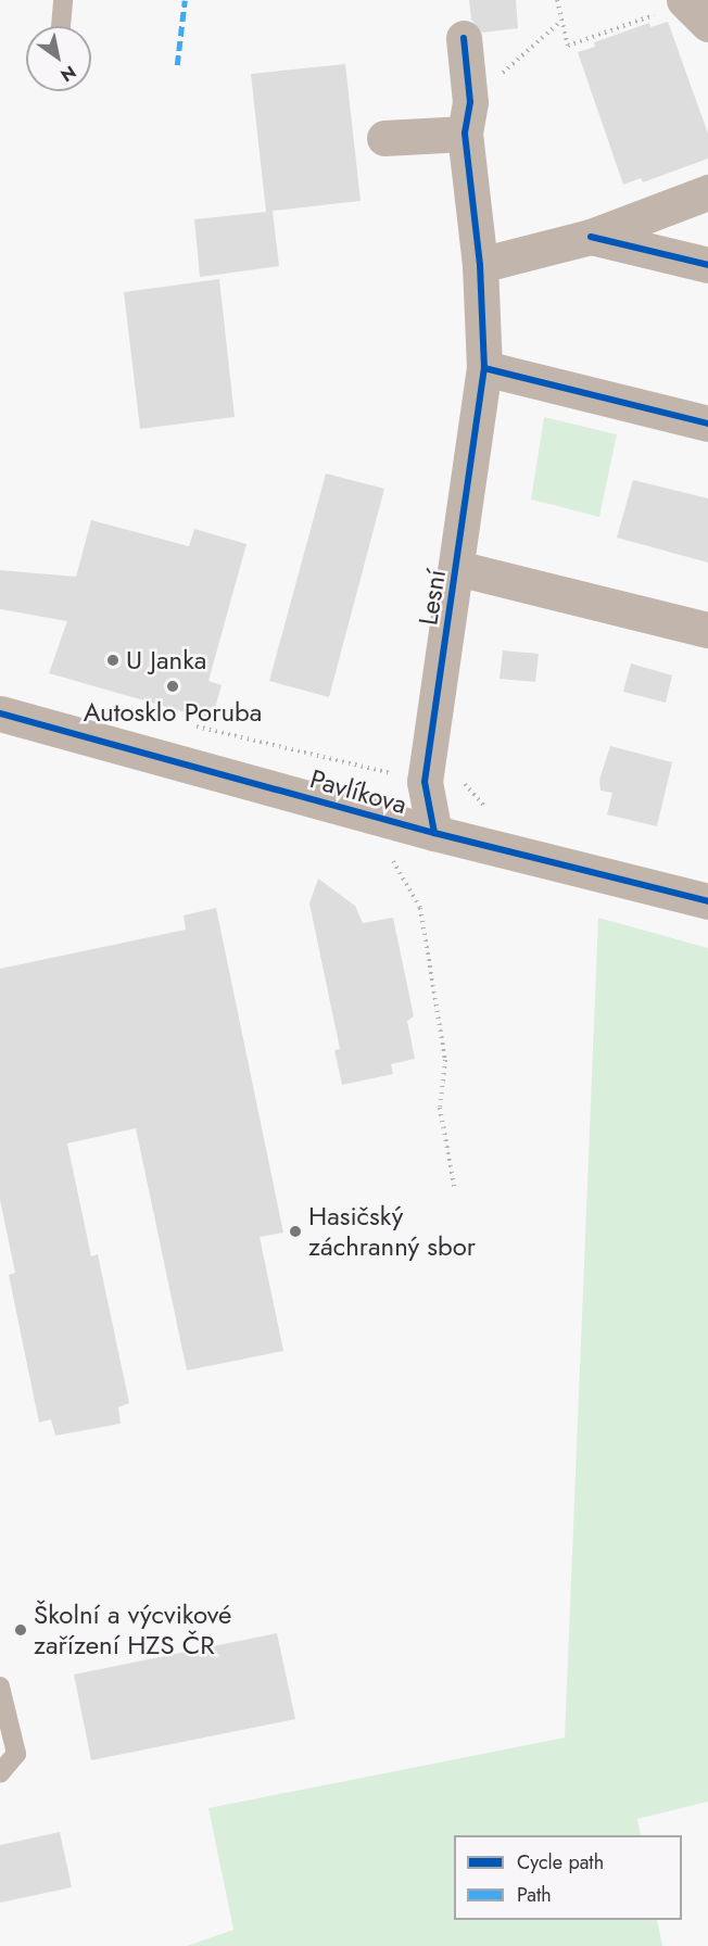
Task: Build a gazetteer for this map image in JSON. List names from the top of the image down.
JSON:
{
  "streets": {
    "street": ["Lesní", "Pavlíkova"]
  },
  "crossings": [
    ["Lesní", "Pavlíkova"]
  ],
  "places": [
    "U Janka",
    "Autosklo Poruba",
    "Hasičský záchranný sbor",
    "Školní a výcvikové zařízení HZS ČR"
  ],
  "legend": ["Cycle path", "Path"],
  "north": "bottom right"
}
